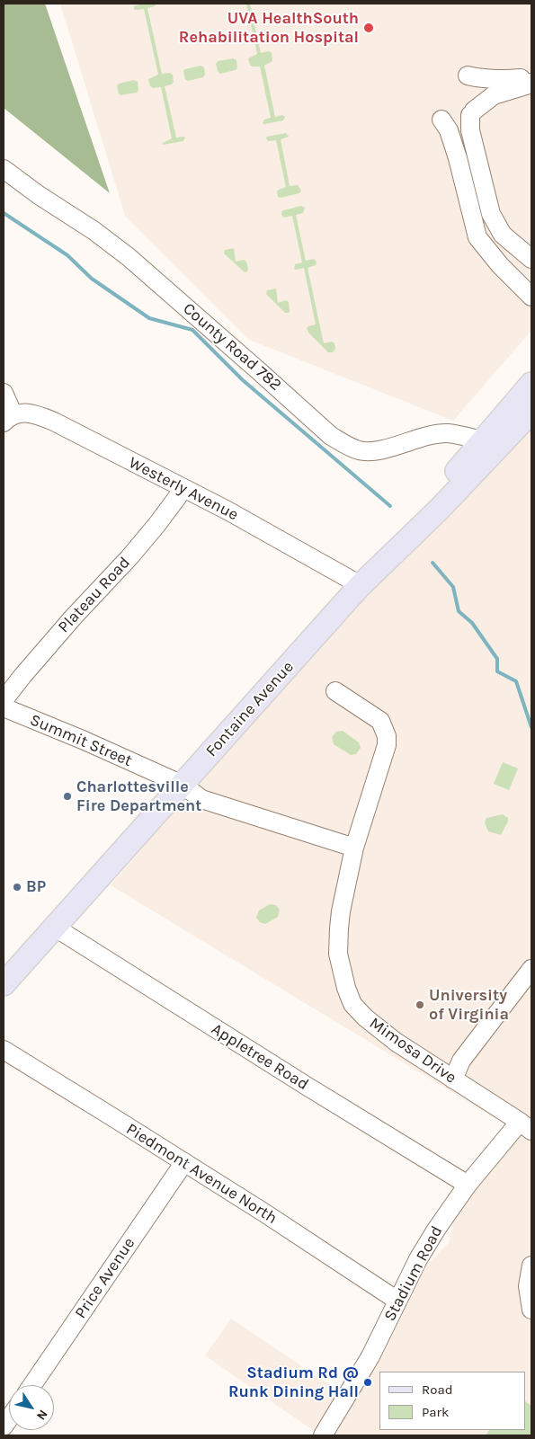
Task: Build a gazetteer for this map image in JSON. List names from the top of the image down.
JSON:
{
  "streets": {
    "main road": ["Fontaine Avenue"],
    "street": [
      "County Road 782",
      "Westerly Avenue",
      "Plateau Road",
      "Summit Street",
      "Mimosa Drive",
      "Appletree Road",
      "Piedmont Avenue North",
      "Stadium Road",
      "Price Avenue"
    ]
  },
  "crossings": [
    ["County Road 782", "Fontaine Avenue"],
    ["Westerly Avenue", "Plateau Road"],
    ["Westerly Avenue", "Fontaine Avenue"],
    ["Fontaine Avenue", "Summit Street"],
    ["Fontaine Avenue", "Appletree Road"],
    ["Mimosa Drive", "Stadium Road"],
    ["Appletree Road", "Stadium Road"],
    ["Piedmont Avenue North", "Stadium Road"],
    ["Piedmont Avenue North", "Price Avenue"]
  ],
  "places": [
    "UVA HealthSouth Rehabilitation Hospital",
    "Charlottesville Fire Department",
    "BP",
    "University of Virginia",
    "Stadium Rd @ Runk Dining Hall"
  ],
  "legend": ["Road", "Park"],
  "north": "bottom right"
}
